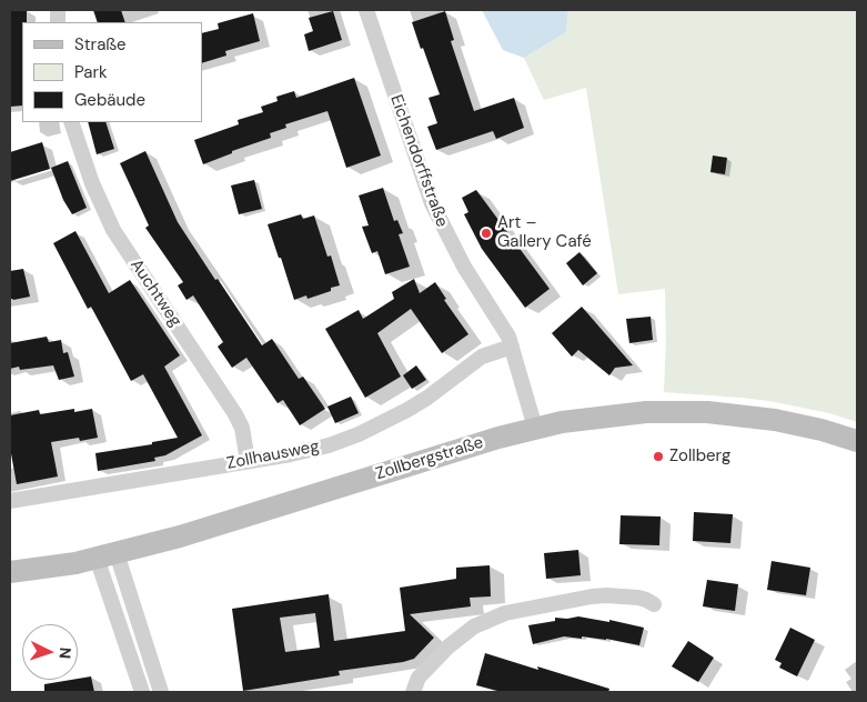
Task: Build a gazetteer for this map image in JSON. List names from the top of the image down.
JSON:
{
  "streets": {
    "main road": ["Zollbergstraße"],
    "street": ["Eichendorffstraße", "Auchtweg", "Zollhausweg"]
  },
  "crossings": [
    ["Eichendorffstraße", "Zollhausweg"],
    ["Eichendorffstraße", "Zollbergstraße"],
    ["Auchtweg", "Zollhausweg"]
  ],
  "places": ["Art – Gallery Café", "Zollberg"],
  "legend": ["Straße", "Park", "Gebäude"],
  "north": "right"
}
